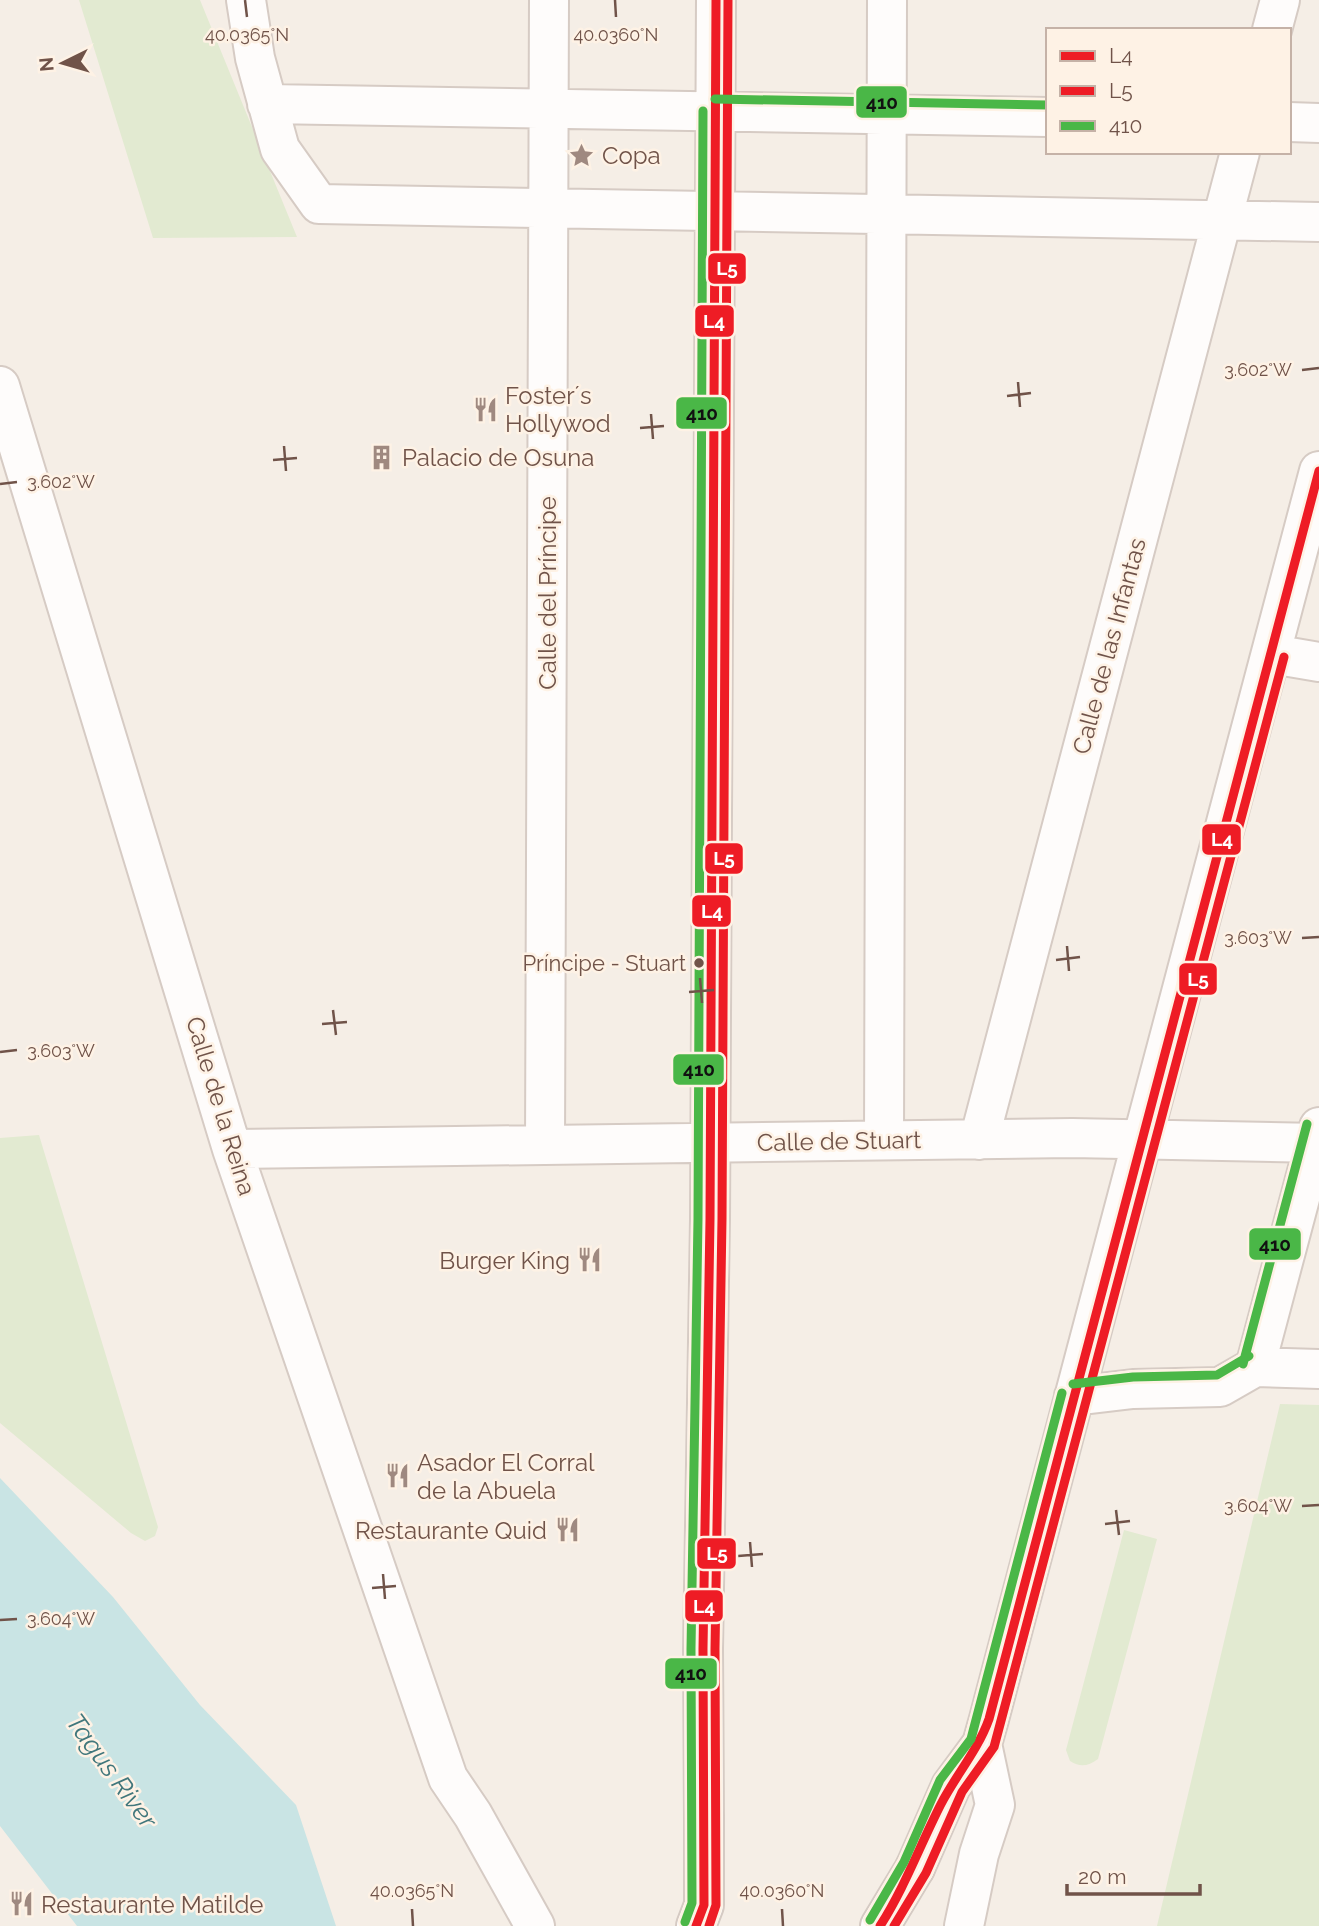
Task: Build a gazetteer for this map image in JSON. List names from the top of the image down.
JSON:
{
  "streets": {
    "street": [
      "Calle del Príncipe",
      "Calle de las Infantas",
      "Calle de la Reina",
      "Calle de Stuart"
    ]
  },
  "crossings": [
    ["Calle del Príncipe", "Calle de Stuart"],
    ["Calle de las Infantas", "Calle de Stuart"],
    ["Calle de la Reina", "Calle de Stuart"]
  ],
  "water": ["Tagus River"],
  "places": {
    "place": ["Copa"],
    "restaurant": [
      "Foster´s Hollywod",
      "Burger King",
      "Asador El Corral de la Abuela",
      "Restaurante Quid",
      "Restaurante Matilde"
    ],
    "building": ["Palacio de Osuna"],
    "other": ["Príncipe - Stuart"]
  },
  "lines": ["transit line L4", "transit line L5", "transit line 410"],
  "legend": ["L4", "L5", "410"],
  "scale_bar": "20 m",
  "north": "left",
  "coordinates": [
    "40.0365°N",
    "40.0360°N",
    "3.602°W",
    "3.603°W",
    "3.604°W"
  ]
}
